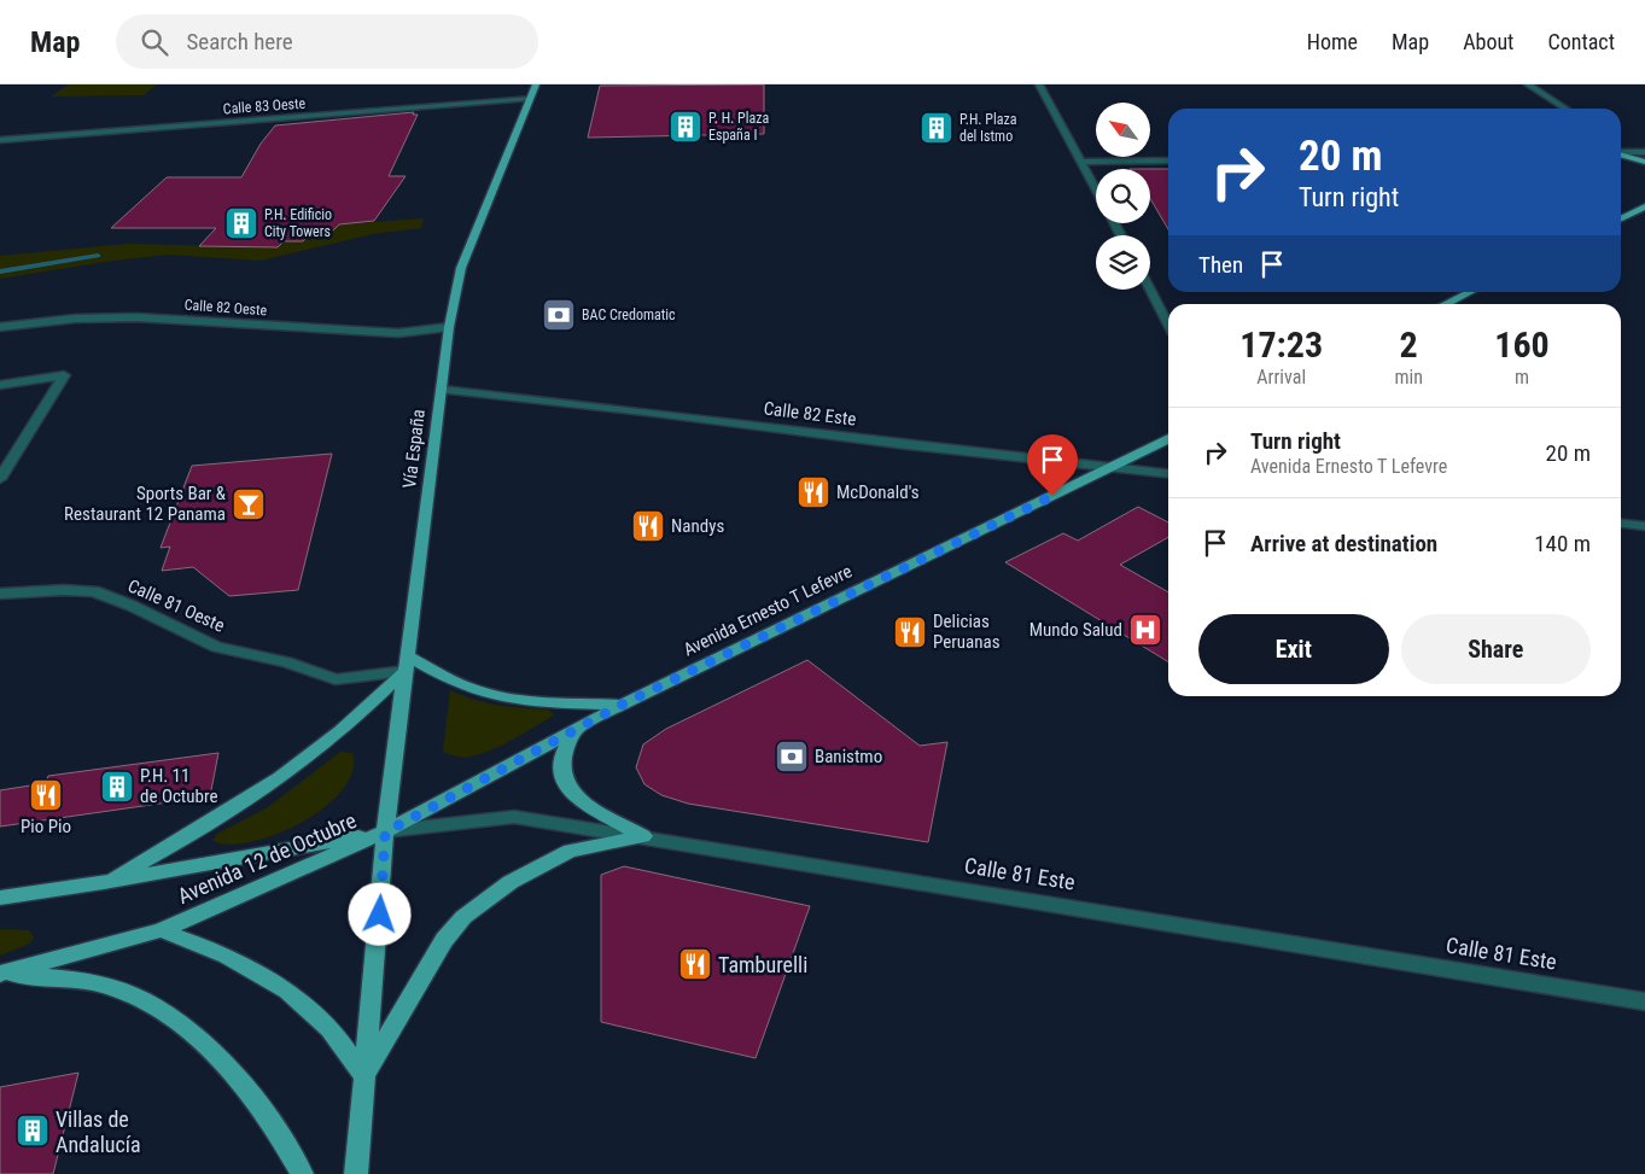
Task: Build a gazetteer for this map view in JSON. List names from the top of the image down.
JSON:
{
  "streets": {
    "main road": ["Vía España", "Avenida Ernesto T Lefevre", "Avenida 12 de Octubre"],
    "street": [
      "Calle 83 Oeste",
      "Calle 82 Oeste",
      "Calle 82 Este",
      "Calle 81 Oeste",
      "Calle 81 Este"
    ]
  },
  "crossings": [
    ["Calle 83 Oeste", "Vía España"],
    ["Calle 82 Oeste", "Vía España"],
    ["Calle 82 Este", "Vía España"],
    ["Calle 82 Este", "Avenida Ernesto T Lefevre"],
    ["Vía España", "Calle 81 Oeste"],
    ["Vía España", "Avenida Ernesto T Lefevre"],
    ["Vía España", "Avenida 12 de Octubre"],
    ["Vía España", "Calle 81 Este"],
    ["Avenida Ernesto T Lefevre", "Avenida 12 de Octubre"],
    ["Avenida Ernesto T Lefevre", "Calle 81 Este"],
    ["Avenida 12 de Octubre", "Calle 81 Este"]
  ],
  "places": {
    "building": [
      "P. H. Plaza España I",
      "P.H. Plaza del Istmo",
      "P.H. Edificio City Towers",
      "P.H. 11 de Octubre",
      "Villas de Andalucía"
    ],
    "bank": ["BAC Credomatic", "Banistmo"],
    "restaurant": [
      "McDonald's",
      "Nandys",
      "Delicias Peruanas",
      "Pio Pio",
      "Tamburelli"
    ],
    "bar": ["Sports Bar & Restaurant 12 Panama"],
    "hospital": ["Mundo Salud"]
  },
  "north": "top left",
  "page": {
    "header": "Map",
    "search": "Search here",
    "nav": [
      "Home",
      "Map",
      "About",
      "Contact"
    ],
    "turn": ["20 m", "Turn right"],
    "then": "Then",
    "eta": [
      "17:23",
      "Arrival",
      "2",
      "min",
      "160",
      "m"
    ],
    "list": [
      {
        "name": "Turn right",
        "note": "Avenida Ernesto T Lefevre",
        "value": "20 m"
      },
      {
        "name": "Arrive at destination",
        "value": "140 m"
      }
    ],
    "buttons": ["Exit", "Share"]
  }
}
